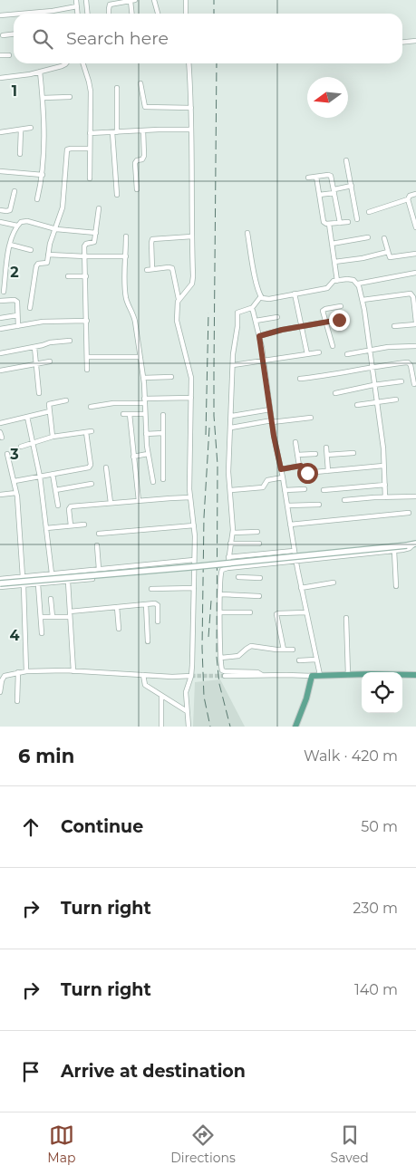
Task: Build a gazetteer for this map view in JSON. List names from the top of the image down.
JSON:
{
  "north": "left",
  "page": {
    "search": "Search here",
    "heading": ["6 min", "Walk · 420 m"],
    "list": [
      ["Continue", "50 m"],
      ["Turn right", "230 m"],
      ["Turn right", "140 m"],
      "Arrive at destination"
    ],
    "nav": ["Map", "Directions", "Saved"]
  },
  "grid": {
    "rows": [
      "1",
      "2",
      "3",
      "4"
    ]
  }
}
